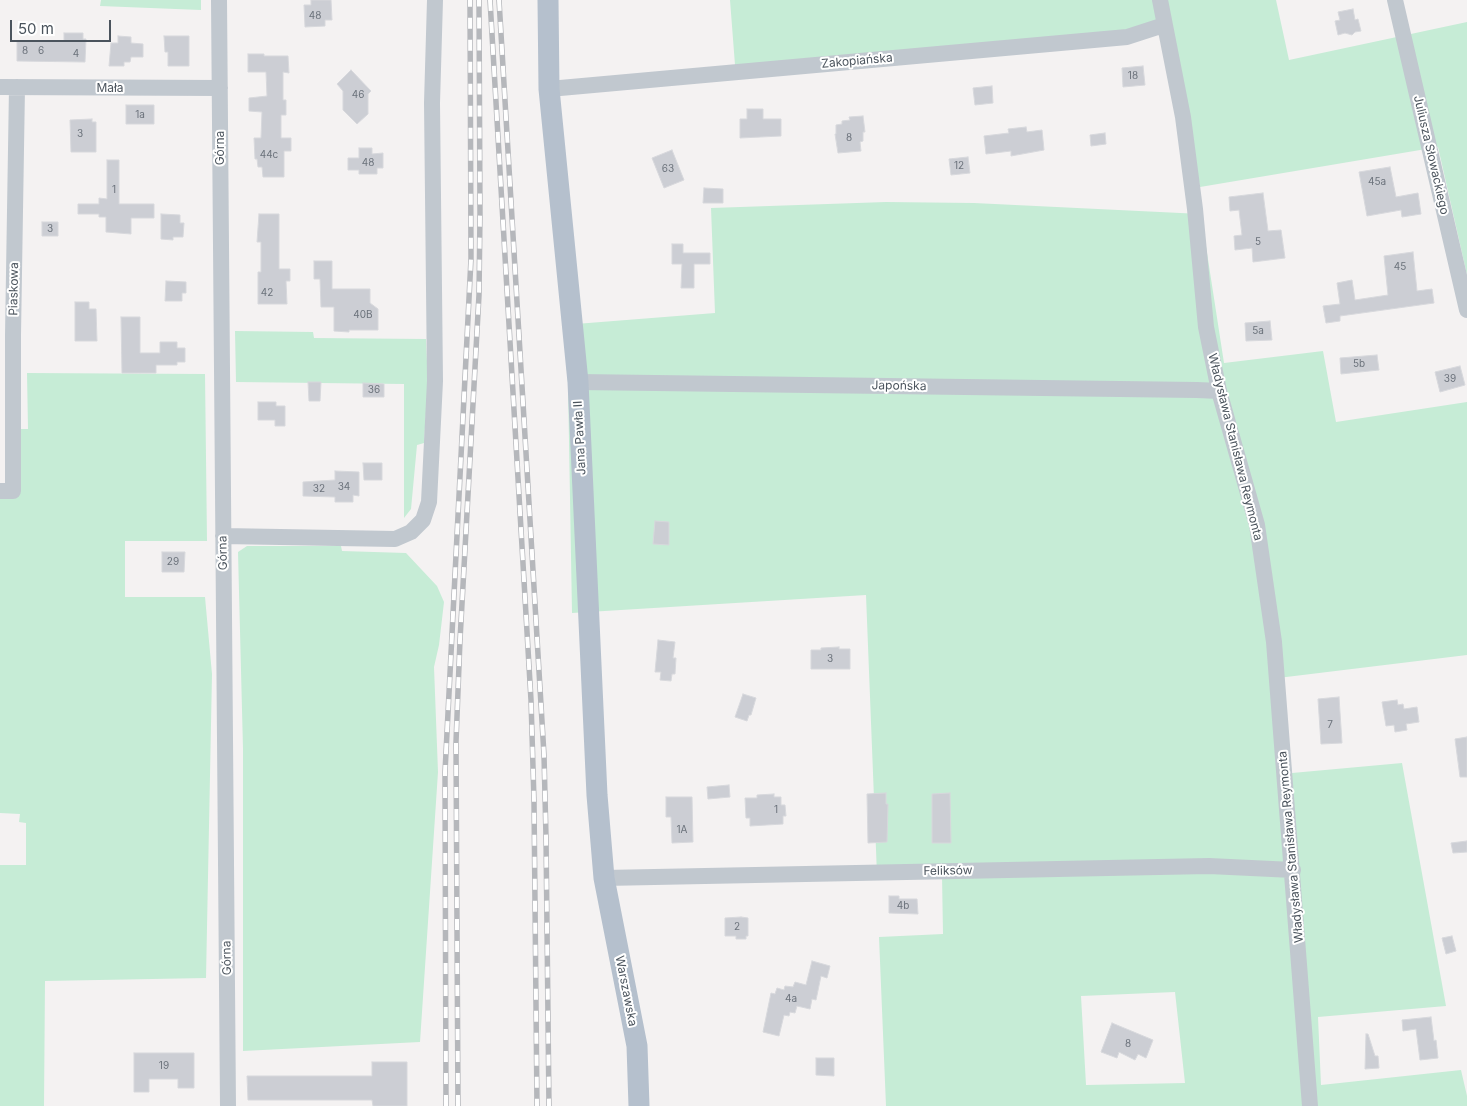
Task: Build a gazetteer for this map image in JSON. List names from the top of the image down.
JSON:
{
  "streets": {
    "main road": ["Jana Pawła II", "Warszawska"],
    "street": [
      "Zakopiańska",
      "Mała",
      "Górna",
      "Juliusza Słowackiego",
      "Piaskowa",
      "Japońska",
      "Władysława Stanisława Reymonta",
      "Feliksów"
    ]
  },
  "crossings": [
    ["Zakopiańska", "Jana Pawła II"],
    ["Zakopiańska", "Władysława Stanisława Reymonta"],
    ["Mała", "Górna"],
    ["Mała", "Piaskowa"],
    ["Japońska", "Jana Pawła II"],
    ["Japońska", "Władysława Stanisława Reymonta"],
    ["Jana Pawła II", "Feliksów"],
    ["Jana Pawła II", "Warszawska"],
    ["Władysława Stanisława Reymonta", "Feliksów"],
    ["Feliksów", "Warszawska"]
  ],
  "house_numbers": [
    "48",
    "8",
    "6",
    "4",
    "18",
    "46",
    "1a",
    "3",
    "8",
    "44c",
    "48",
    "12",
    "63",
    "45a",
    "1",
    "3",
    "5",
    "45",
    "42",
    "40B",
    "5a",
    "5b",
    "39",
    "36",
    "34",
    "32",
    "29",
    "3",
    "7",
    "1",
    "1A",
    "4b",
    "2",
    "4a",
    "8",
    "19"
  ],
  "scale_bar": "50 m"
}
